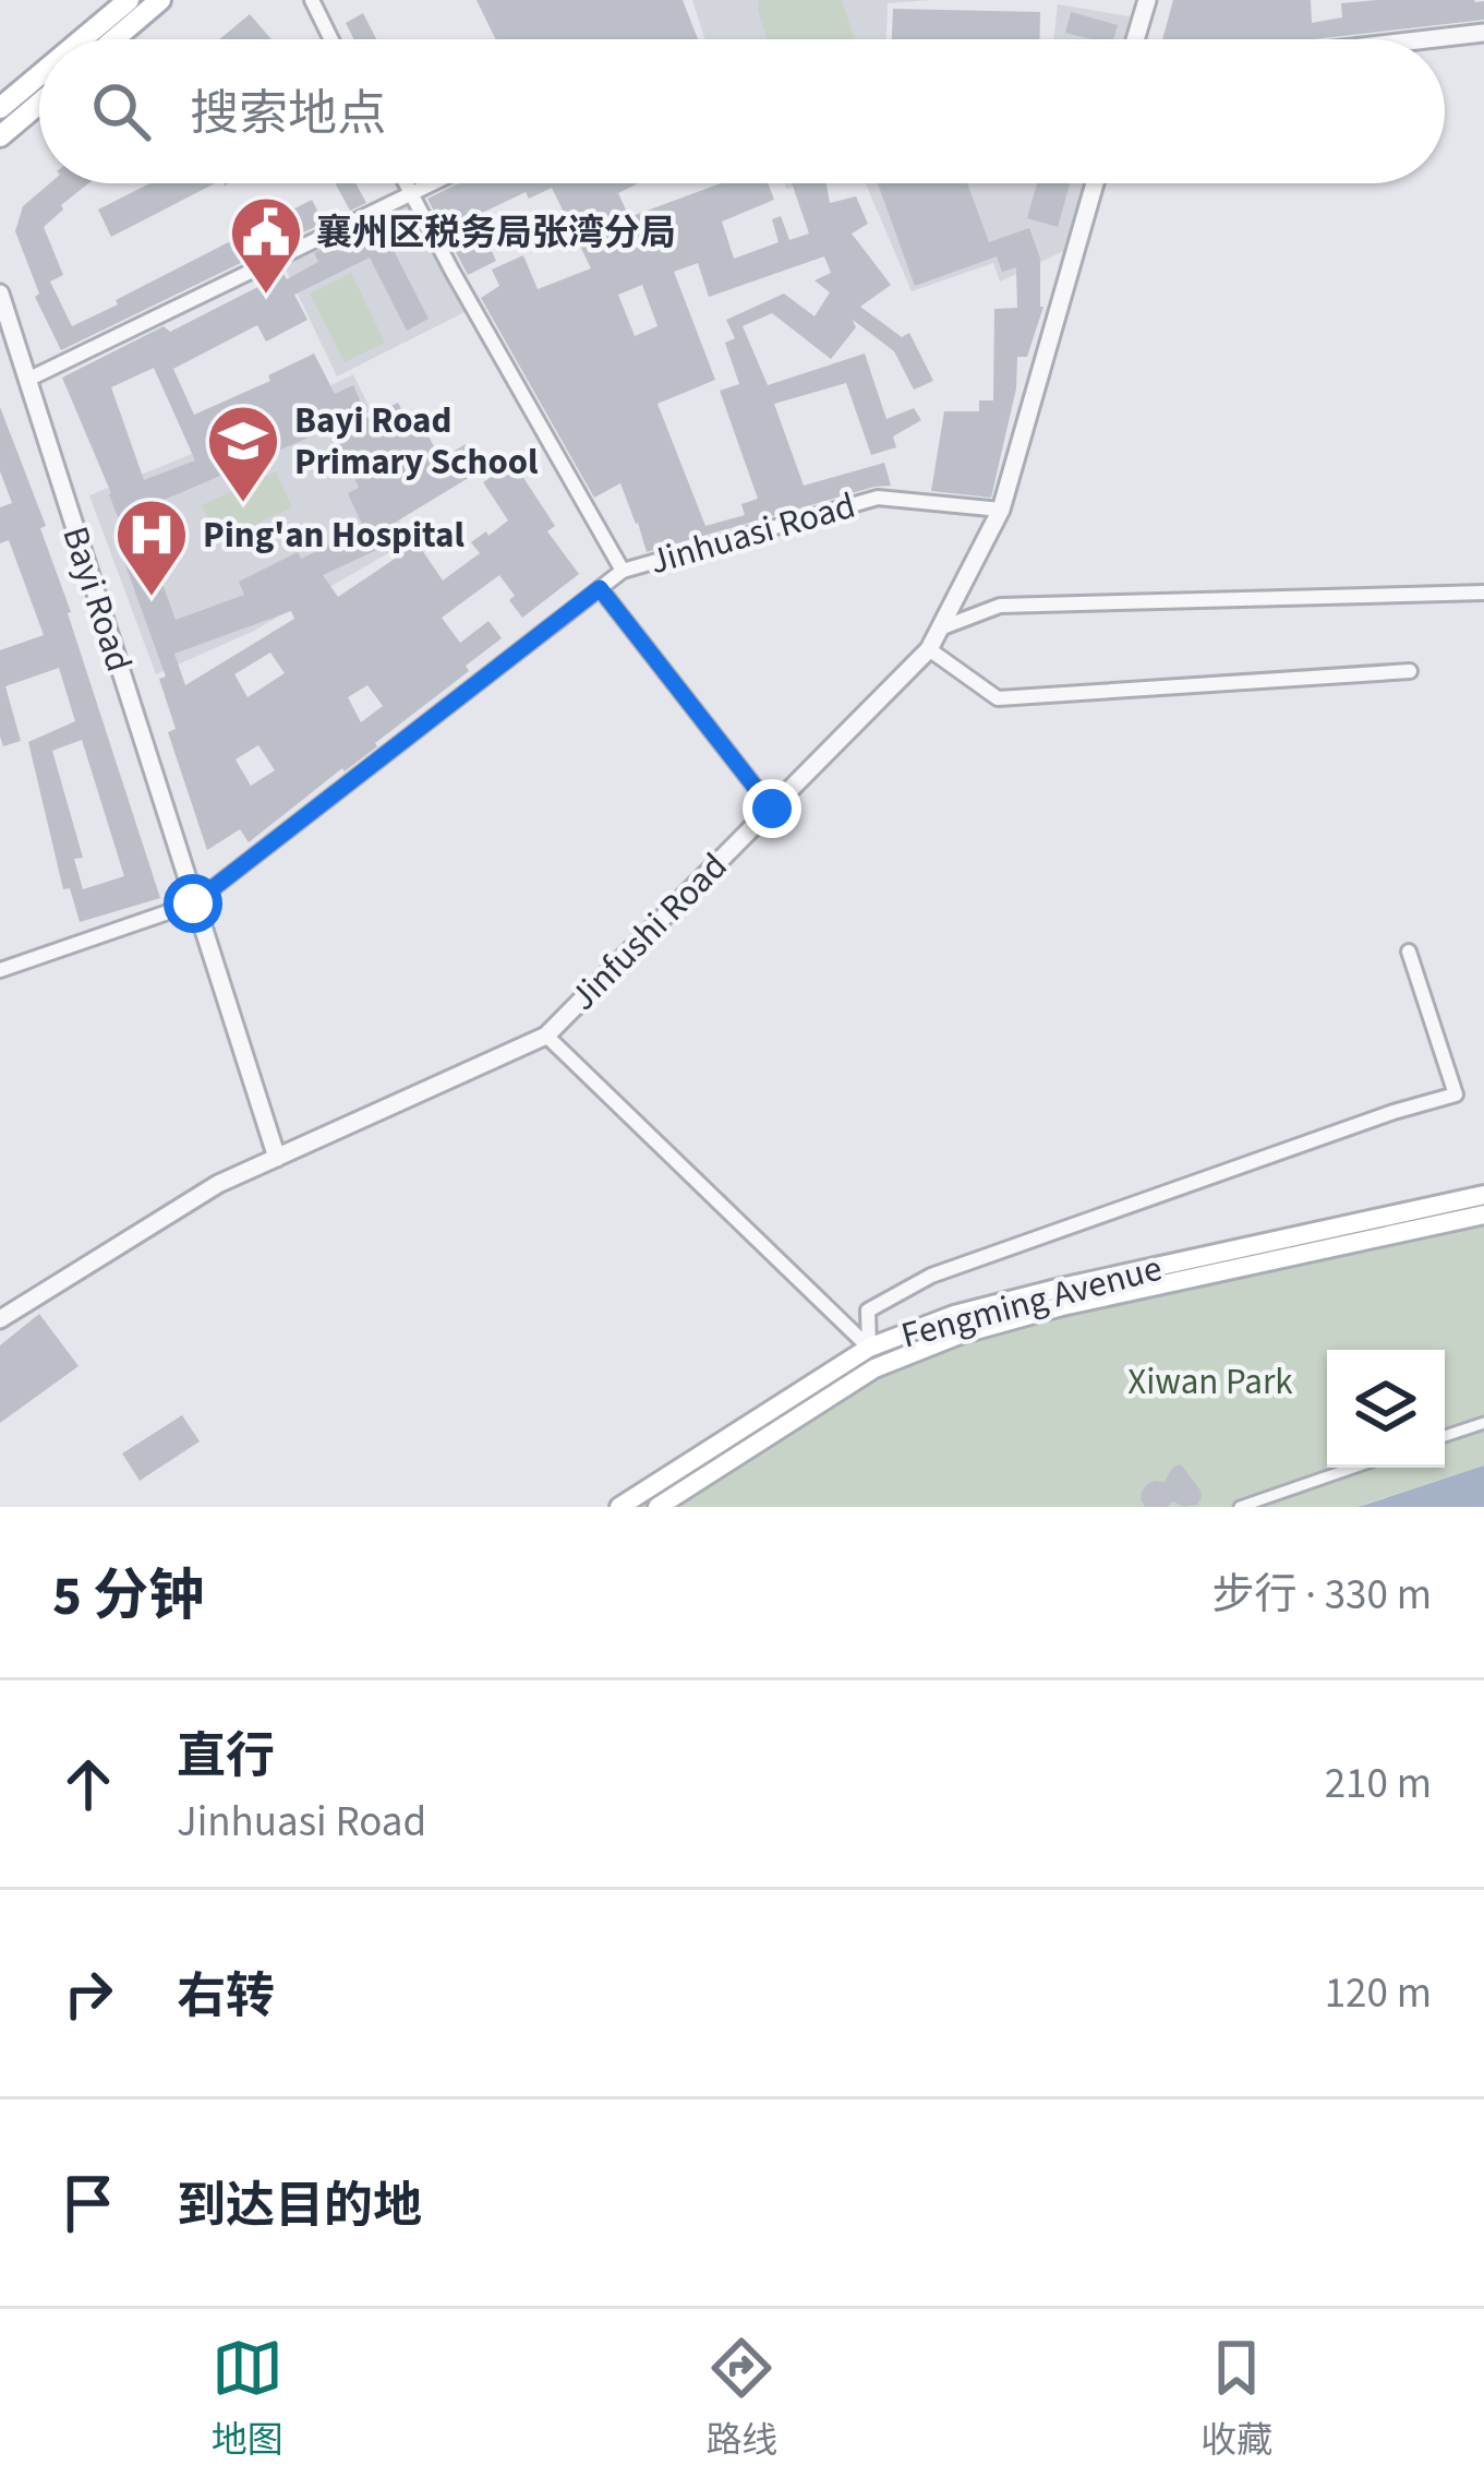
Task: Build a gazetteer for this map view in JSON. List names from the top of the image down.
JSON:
{
  "streets": {
    "main road": ["Fengming Avenue"],
    "street": ["Jinhuasi Road", "Bayi Road", "Jinfushi Road"]
  },
  "crossings": [
    ["Jinhuasi Road", "Bayi Road"],
    ["Jinhuasi Road", "Jinfushi Road"],
    ["Bayi Road", "Jinfushi Road"]
  ],
  "parks": ["Xiwan Park"],
  "places": {
    "public building": ["襄州区税务局张湾分局"],
    "school or university": ["Bayi Road Primary School"],
    "hospital": ["Ping'an Hospital"]
  },
  "page": {
    "search": "搜索地点",
    "heading": ["5 分钟", "步行 · 330 m"],
    "list": [
      ["直行", "Jinhuasi Road", "210 m"],
      ["右转", "120 m"],
      "到达目的地"
    ],
    "nav": ["地图", "路线", "收藏"]
  }
}
